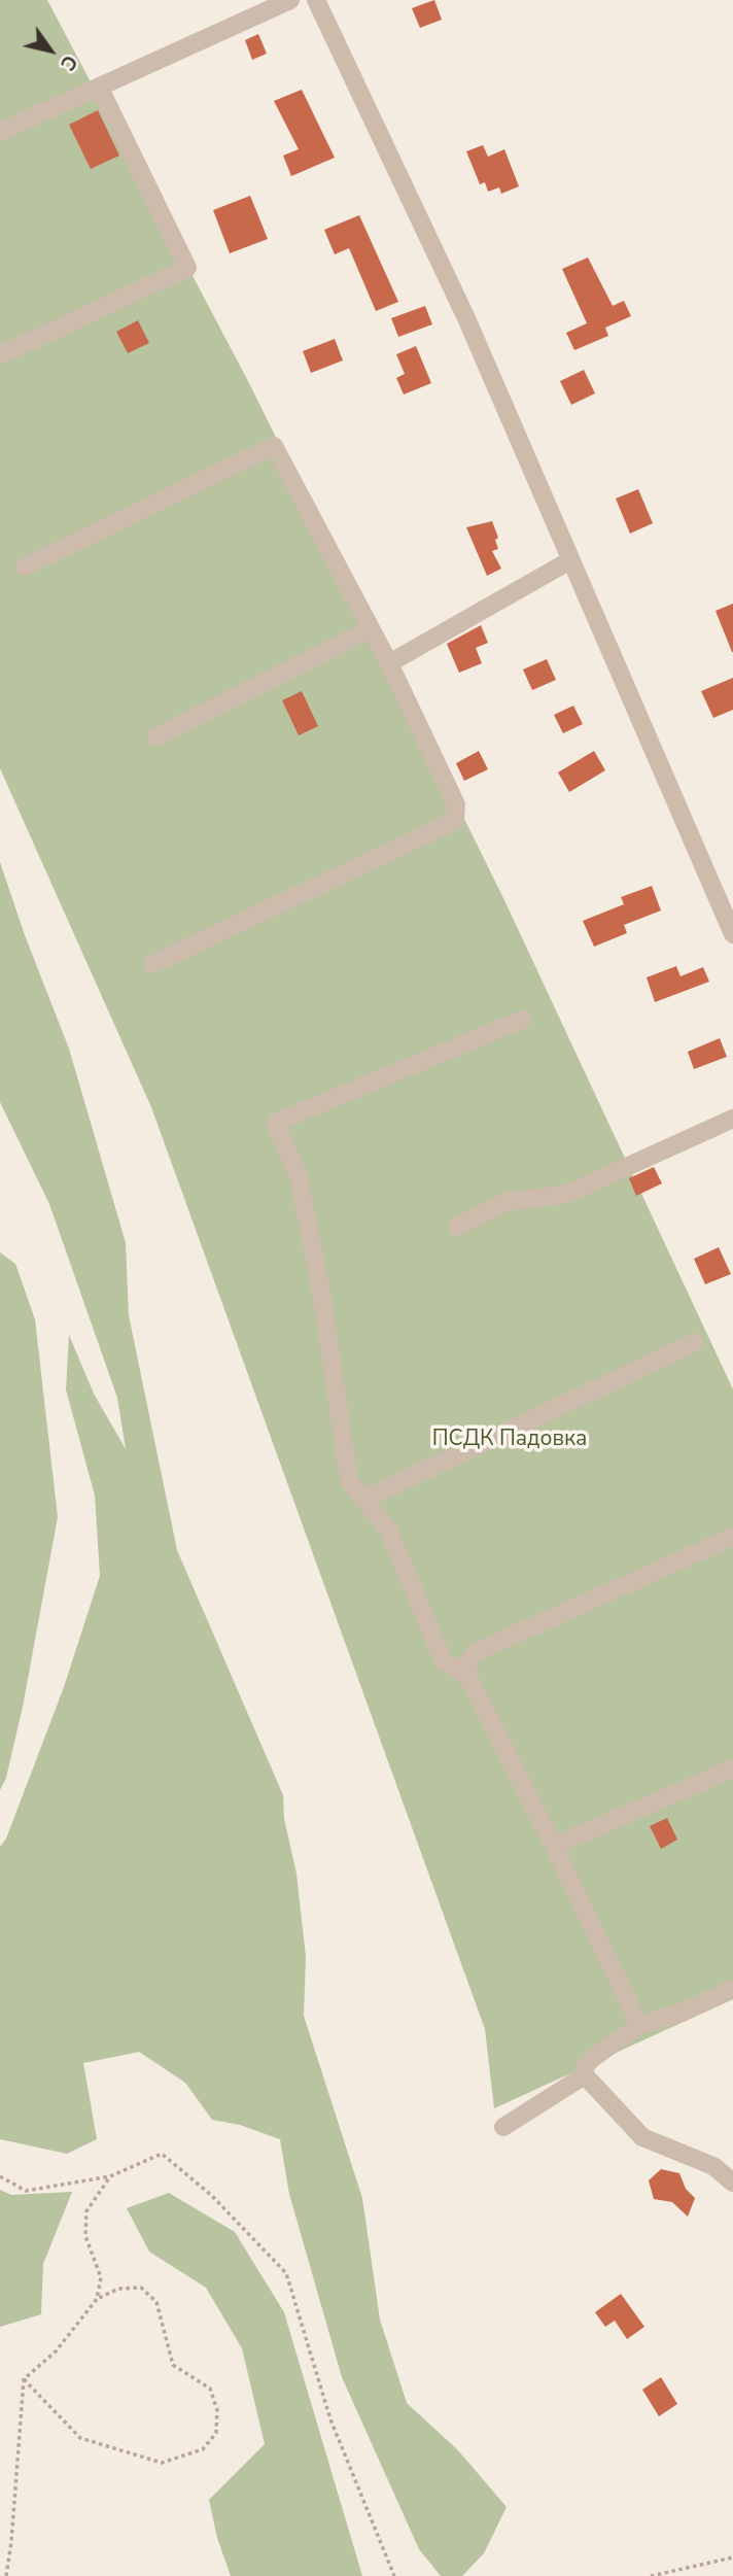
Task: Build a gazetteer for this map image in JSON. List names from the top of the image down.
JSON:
{
  "parks": ["ПСДК Падовка"],
  "north": "bottom right"
}
